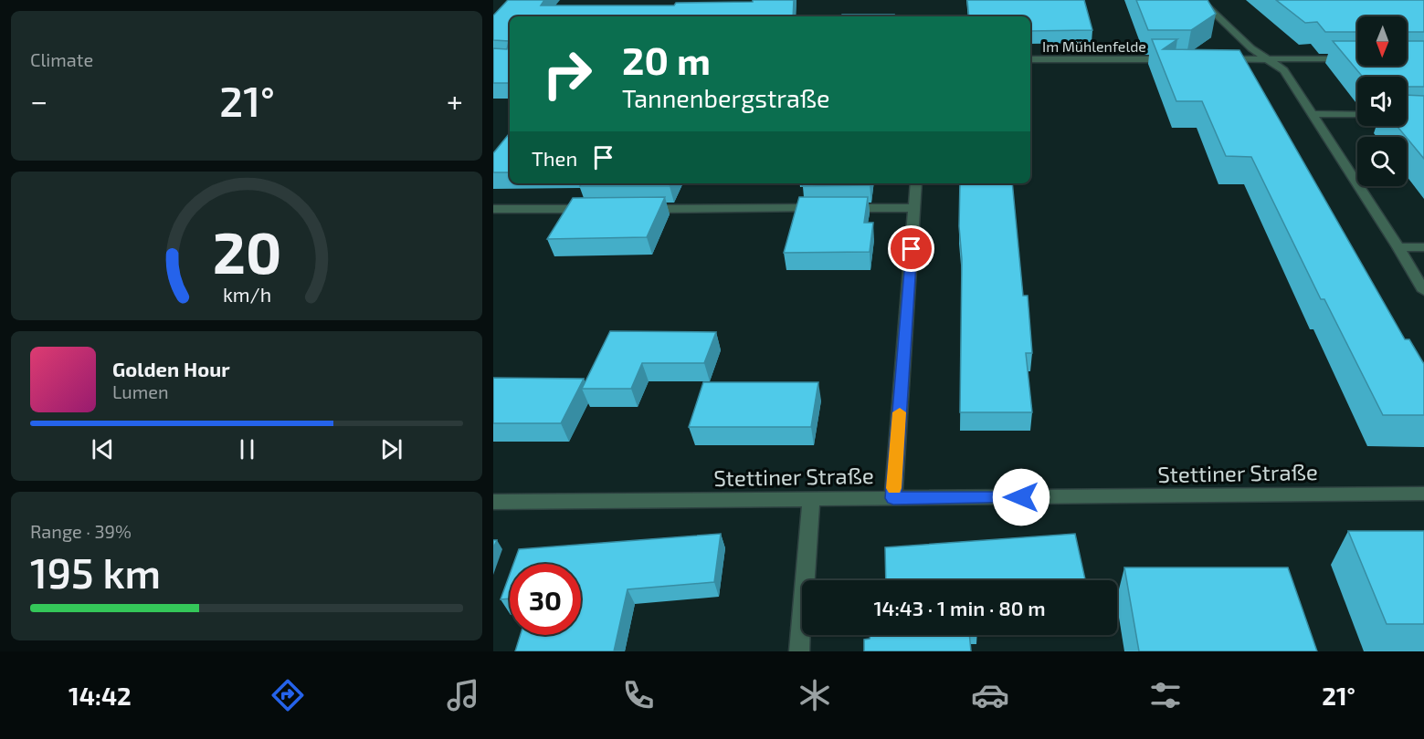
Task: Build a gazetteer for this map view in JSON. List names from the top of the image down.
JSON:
{
  "streets": {
    "street": ["Im Mühlenfelde", "Stettiner Straße"]
  },
  "north": "bottom",
  "page": {
    "tile": [
      "Climate",
      ["Range · 39%", "195 km"]
    ],
    "turn": ["20 m", "Tannenbergstraße"],
    "heat": ["−", "21°", "+"],
    "then": "Then",
    "song": ["Golden Hour", "Lumen"],
    "limit": "30",
    "trip": "14:43 · 1 min · 80 m",
    "tabs": ["14:42", "21°"],
    "gauge": ["20", "km/h"]
  }
}
